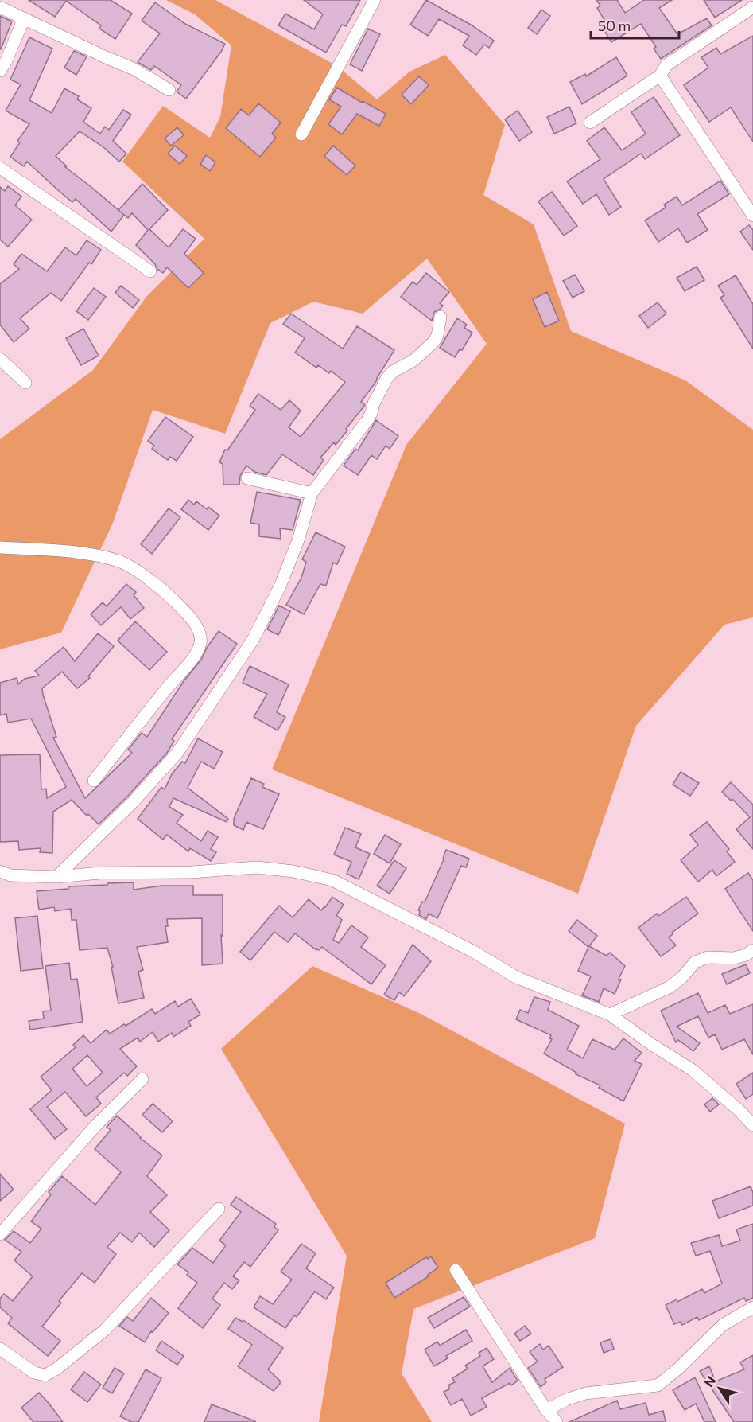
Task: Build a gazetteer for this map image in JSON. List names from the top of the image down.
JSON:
{
  "scale_bar": "50 m",
  "north": "top left"
}
